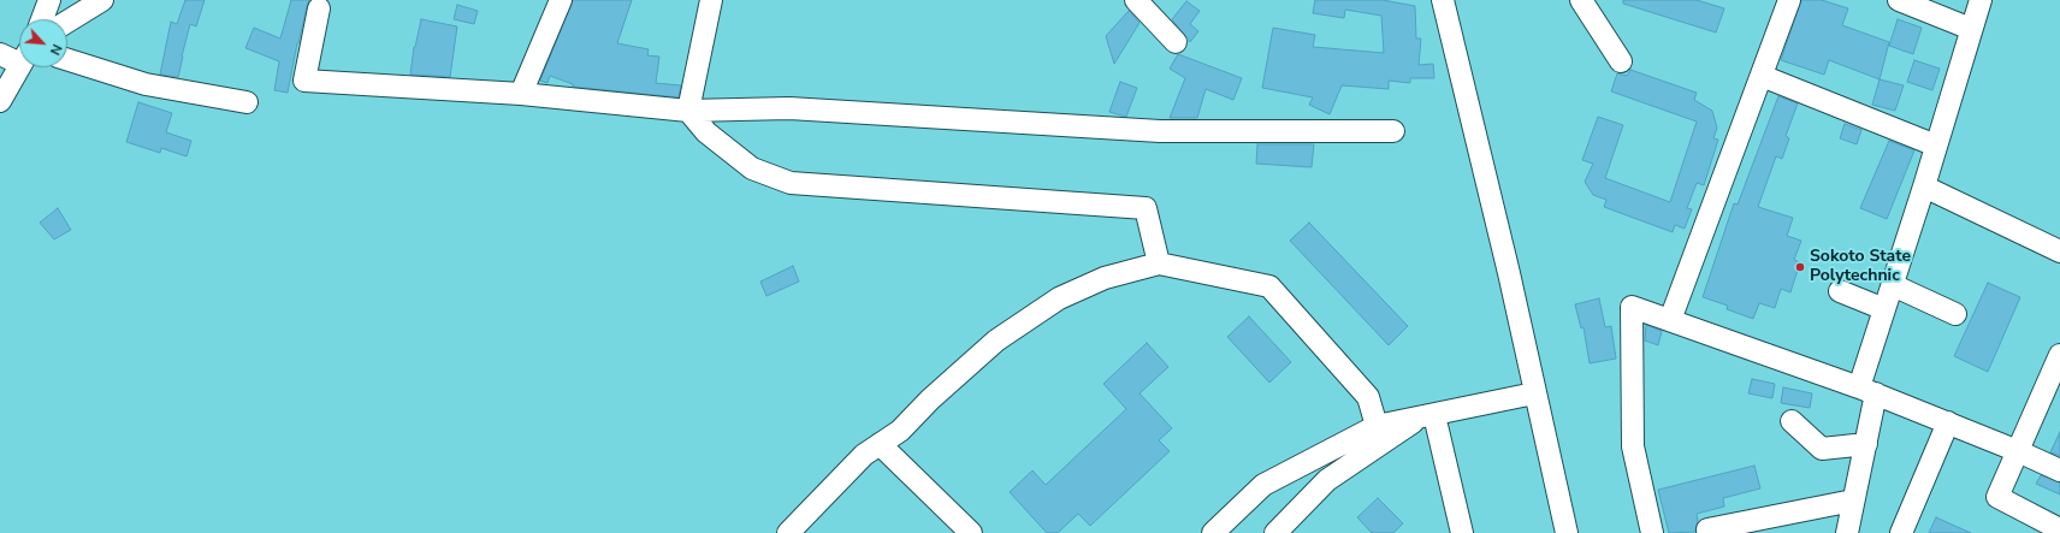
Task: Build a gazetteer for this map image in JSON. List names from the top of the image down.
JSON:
{
  "places": ["Sokoto State Polytechnic"],
  "north": "bottom right"
}
